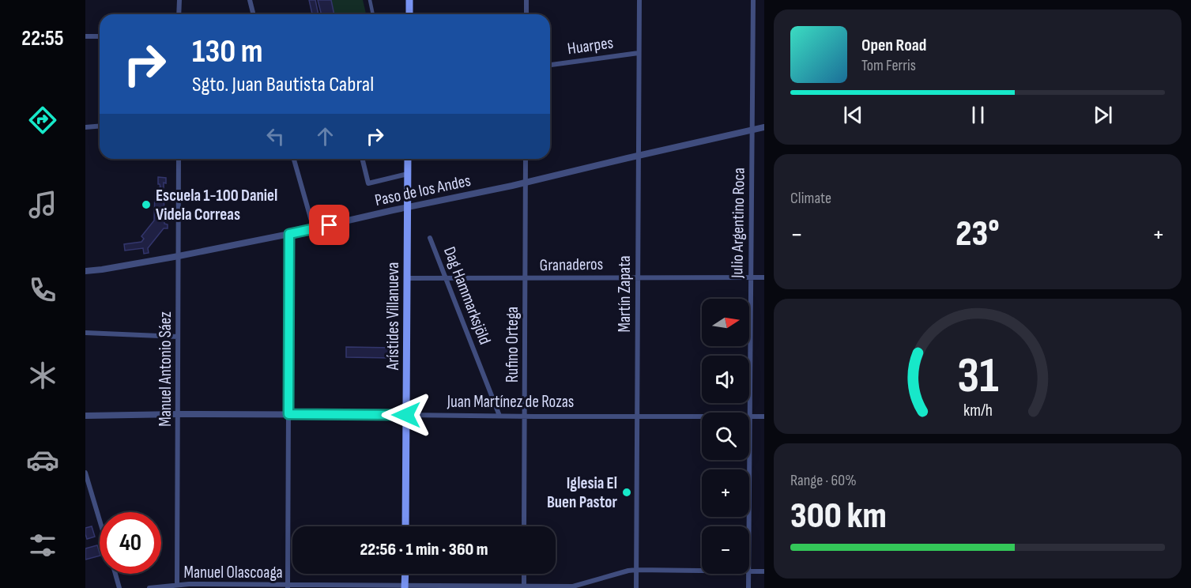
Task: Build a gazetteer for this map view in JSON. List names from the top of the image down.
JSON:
{
  "streets": {
    "main road": ["Arístides Villanueva"],
    "street": [
      "Huarpes",
      "Paso de los Andes",
      "Julio Argentino Roca",
      "Granaderos",
      "Martín Zapata",
      "Dag Hammarksjöld",
      "Rufino Ortega",
      "Manuel Antonio Sáez",
      "Juan Martínez de Rozas",
      "Manuel Olascoaga"
    ]
  },
  "crossings": [
    ["Huarpes", "Martín Zapata"],
    ["Paso de los Andes", "Julio Argentino Roca"],
    ["Paso de los Andes", "Martín Zapata"],
    ["Paso de los Andes", "Arístides Villanueva"],
    ["Paso de los Andes", "Rufino Ortega"],
    ["Paso de los Andes", "Manuel Antonio Sáez"],
    ["Julio Argentino Roca", "Granaderos"],
    ["Julio Argentino Roca", "Juan Martínez de Rozas"],
    ["Granaderos", "Martín Zapata"],
    ["Granaderos", "Dag Hammarksjöld"],
    ["Granaderos", "Arístides Villanueva"],
    ["Granaderos", "Rufino Ortega"],
    ["Martín Zapata", "Juan Martínez de Rozas"],
    ["Martín Zapata", "Manuel Olascoaga"],
    ["Dag Hammarksjöld", "Juan Martínez de Rozas"],
    ["Arístides Villanueva", "Juan Martínez de Rozas"],
    ["Rufino Ortega", "Juan Martínez de Rozas"],
    ["Manuel Antonio Sáez", "Juan Martínez de Rozas"],
    ["Manuel Antonio Sáez", "Manuel Olascoaga"]
  ],
  "places": ["Escuela 1-100 Daniel Videla Correas", "Iglesia El Buen Pastor"],
  "north": "right",
  "page": {
    "tabs": "22:55",
    "turn": ["130 m", "Sgto. Juan Bautista Cabral"],
    "song": ["Open Road", "Tom Ferris"],
    "tile": [
      "Climate",
      ["Range · 60%", "300 km"]
    ],
    "heat": ["−", "23°", "+"],
    "map_buttons": ["+", "−"],
    "limit": "40",
    "trip": "22:56 · 1 min · 360 m",
    "gauge": ["31", "km/h"]
  }
}
